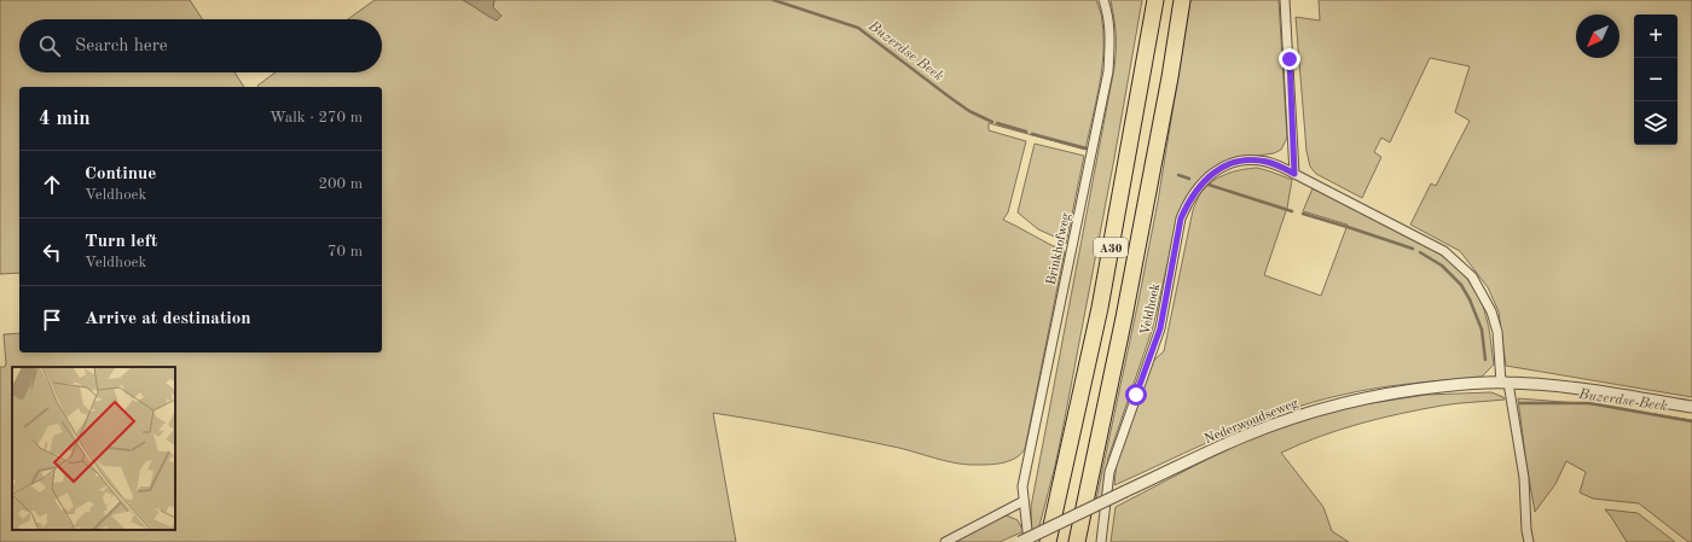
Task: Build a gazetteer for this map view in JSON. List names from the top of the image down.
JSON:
{
  "streets": {
    "highway": ["A30"],
    "street": ["Brinkhofweg", "Veldhoek", "Nederwoudseweg"]
  },
  "crossings": [
    ["Veldhoek", "Nederwoudseweg"]
  ],
  "water": ["Buzerdse Beek"],
  "north": "bottom left",
  "page": {
    "map_buttons": ["+", "−"],
    "search": "Search here",
    "heading": ["4 min", "Walk · 270 m"],
    "list": [
      ["Continue", "Veldhoek", "200 m"],
      ["Turn left", "Veldhoek", "70 m"],
      "Arrive at destination"
    ]
  }
}
